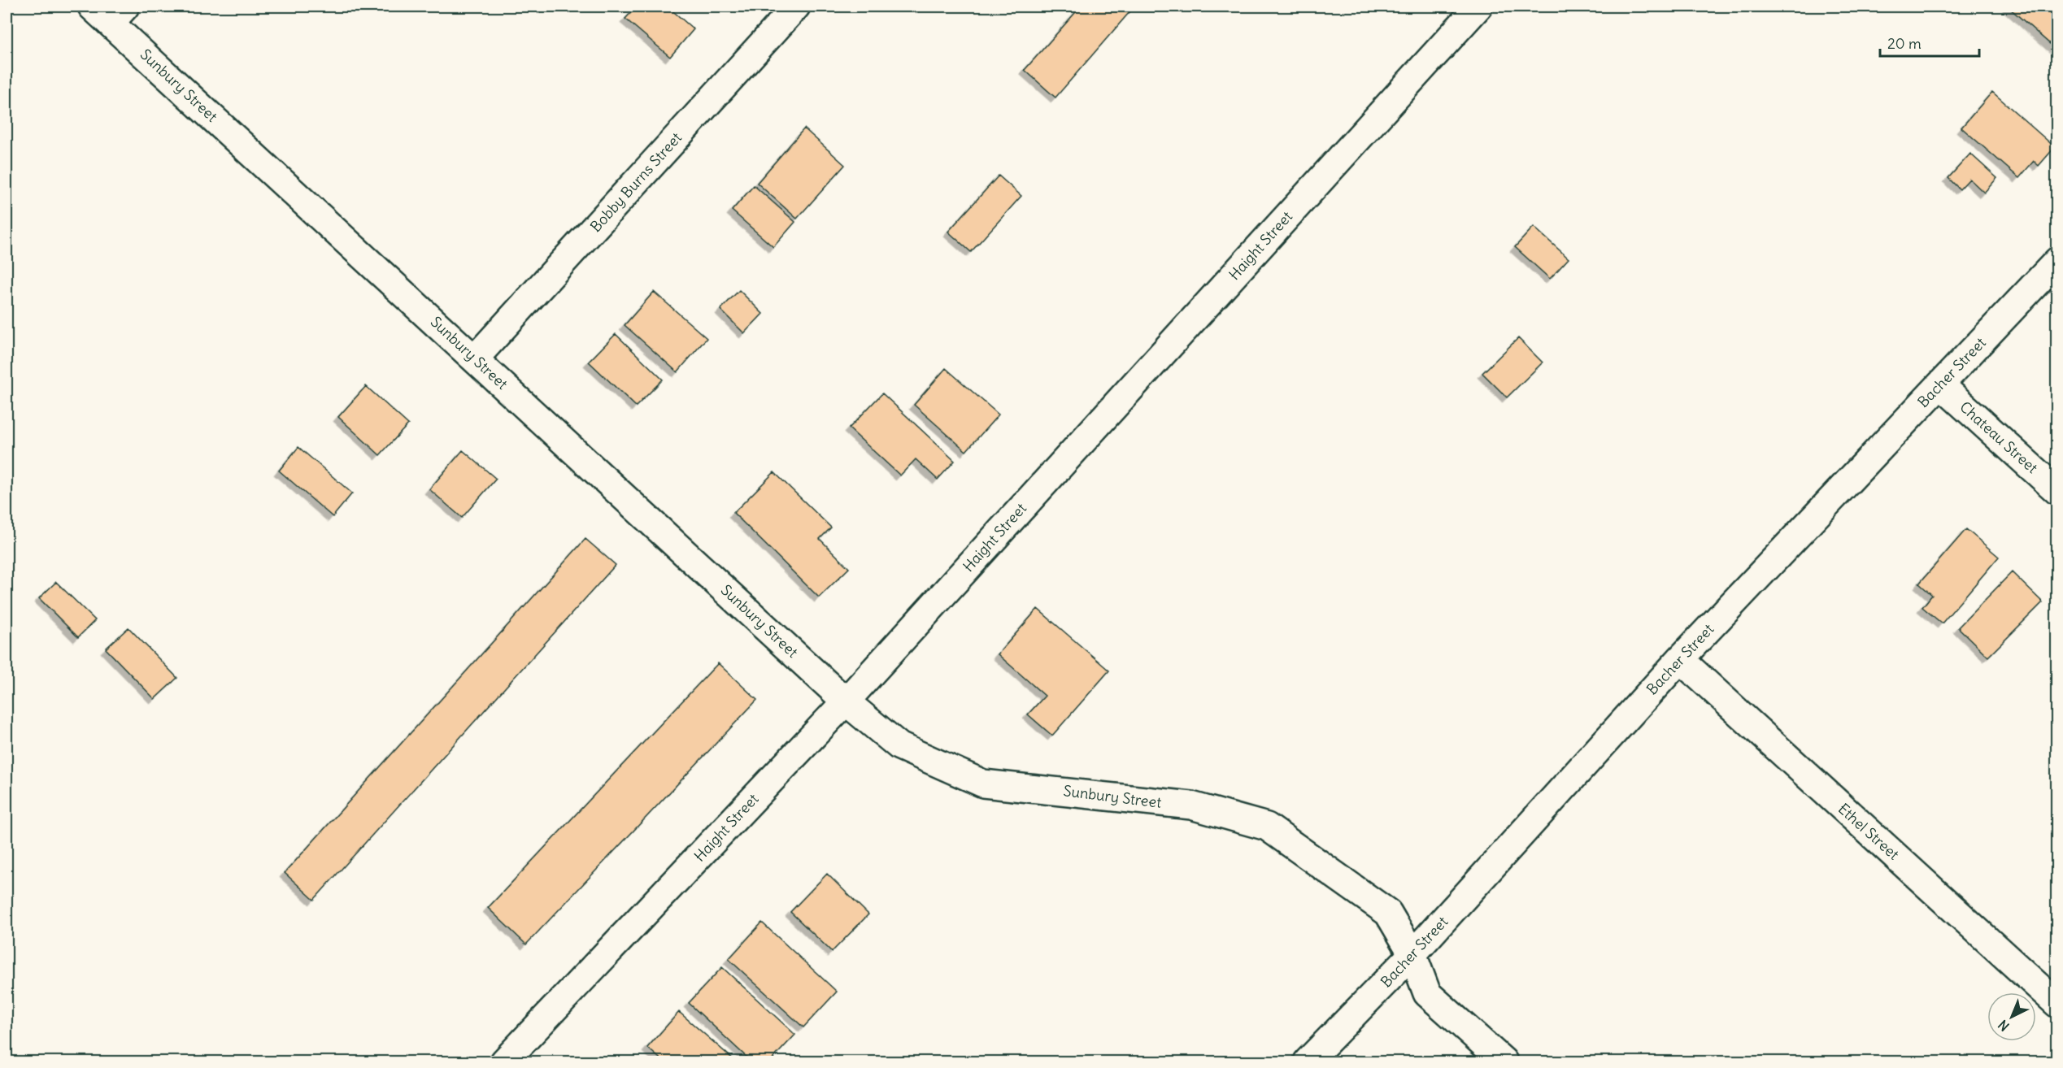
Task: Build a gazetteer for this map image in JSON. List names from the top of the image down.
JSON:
{
  "streets": {
    "street": [
      "Sunbury Street",
      "Bobby Burns Street",
      "Haight Street",
      "Bacher Street",
      "Chateau Street",
      "Ethel Street"
    ]
  },
  "crossings": [
    ["Sunbury Street", "Bobby Burns Street"],
    ["Sunbury Street", "Haight Street"],
    ["Sunbury Street", "Bacher Street"],
    ["Bacher Street", "Chateau Street"],
    ["Bacher Street", "Ethel Street"]
  ],
  "scale_bar": "20 m",
  "north": "bottom left"
}
